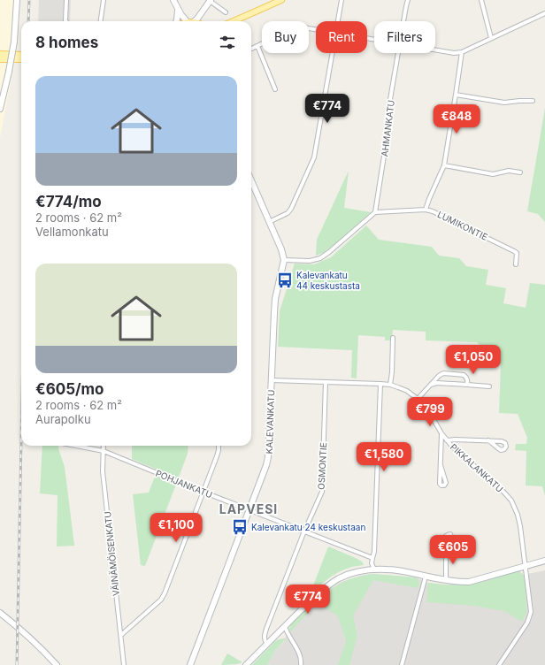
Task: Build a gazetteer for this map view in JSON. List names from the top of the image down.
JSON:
{
  "streets": {
    "main road": ["KALEVANKATU"],
    "street": [
      "AHMANKATU",
      "LUMIKONTIE",
      "OSMONTIE",
      "PIKKALANKATU",
      "POHJANKATU",
      "VÄINÄMÖISENKATU"
    ]
  },
  "crossings": [
    ["AHMANKATU", "LUMIKONTIE"],
    ["KALEVANKATU", "PIKKALANKATU"],
    ["KALEVANKATU", "POHJANKATU"],
    ["OSMONTIE", "PIKKALANKATU"],
    ["OSMONTIE", "POHJANKATU"],
    ["POHJANKATU", "VÄINÄMÖISENKATU"]
  ],
  "districts": ["LAPVESI"],
  "places": {
    "bus stop": ["Kalevankatu 44 keskustasta", "Kalevankatu 24 keskustaan"]
  },
  "page": {
    "chip": ["Buy", "Rent", "Filters"],
    "heading": "8 homes",
    "list": [
      {
        "name": "€774/mo",
        "note": "2 rooms · 62 m² · Vellamonkatu"
      },
      {
        "name": "€605/mo",
        "note": "2 rooms · 62 m² · Aurapolku"
      }
    ],
    "price": [
      "€774",
      "€848",
      "€1,050",
      "€799",
      "€1,580",
      "€1,100",
      "€605",
      "€774"
    ]
  }
}
